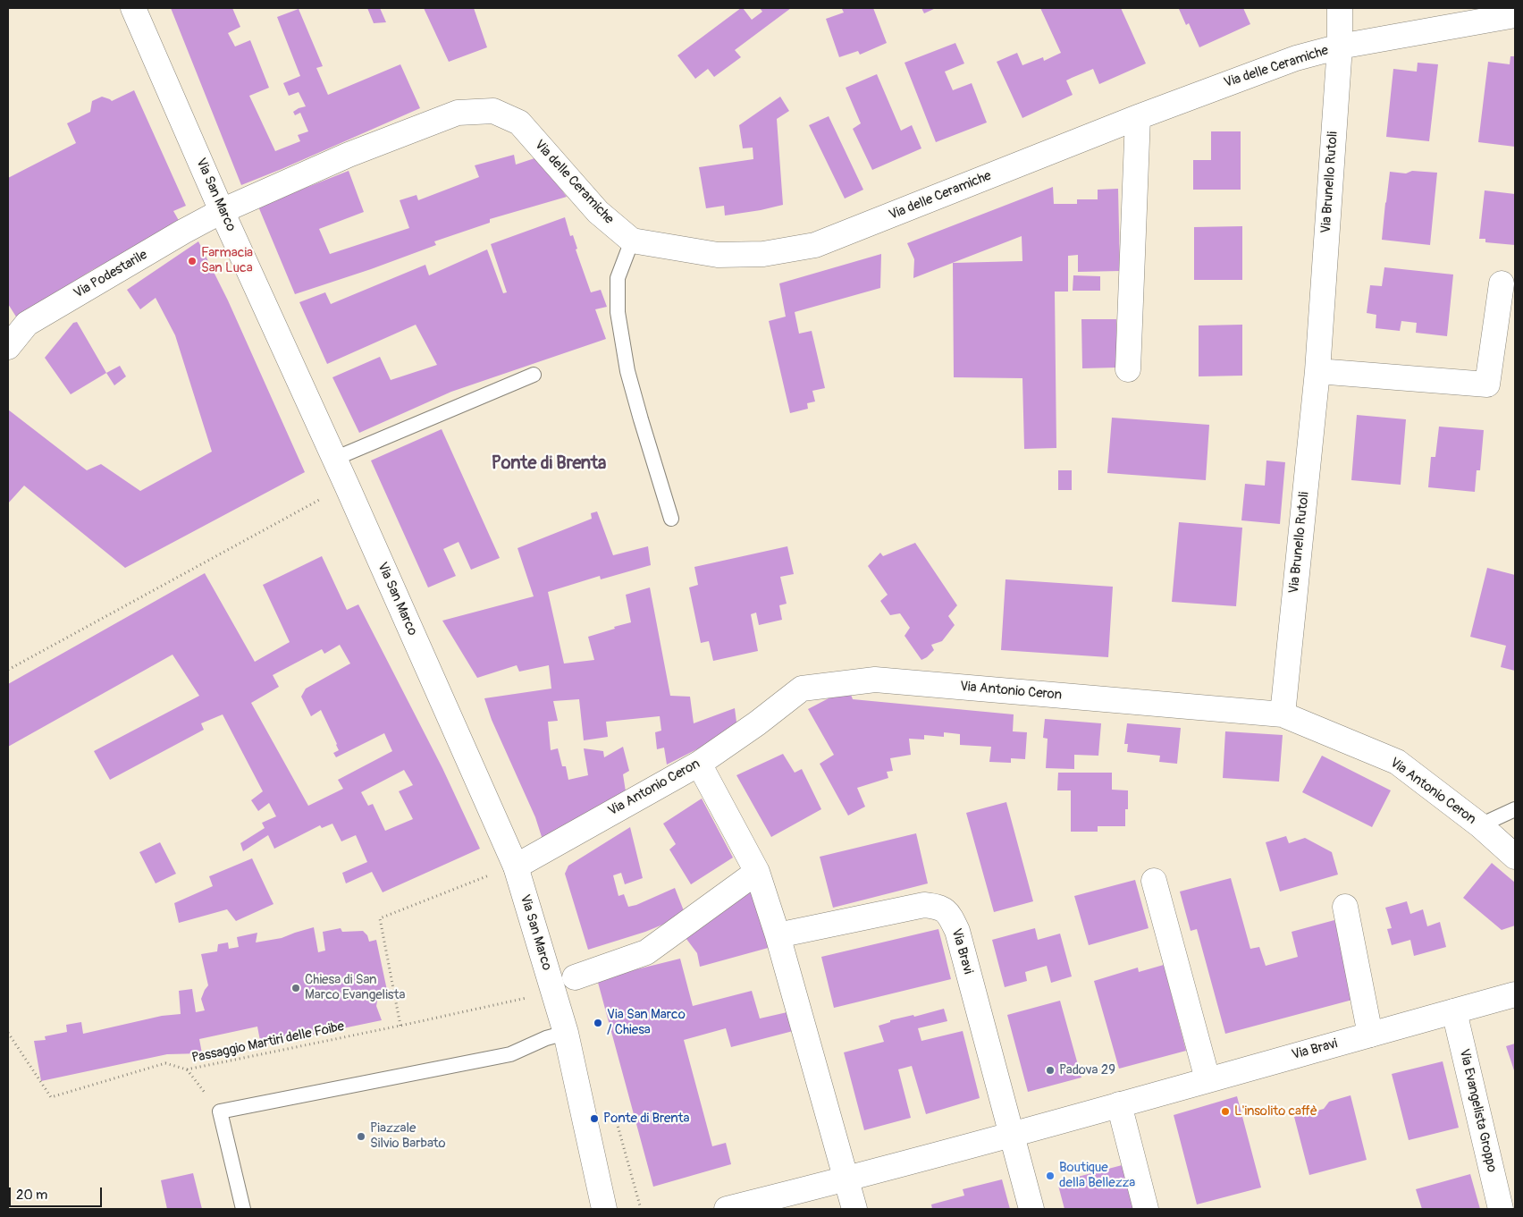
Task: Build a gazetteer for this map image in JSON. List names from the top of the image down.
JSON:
{
  "streets": {
    "street": [
      "Via delle Ceramiche",
      "Via Brunello Rutoli",
      "Via San Marco",
      "Via Podestarile",
      "Via Antonio Ceron",
      "Via Bravi",
      "Via Evangelista Groppo"
    ],
    "path": ["Passaggio Martiri delle Foibe"]
  },
  "crossings": [
    ["Via delle Ceramiche", "Via Brunello Rutoli"],
    ["Via delle Ceramiche", "Via San Marco"],
    ["Via delle Ceramiche", "Via Podestarile"],
    ["Via Brunello Rutoli", "Via Antonio Ceron"],
    ["Via San Marco", "Via Podestarile"],
    ["Via San Marco", "Via Antonio Ceron"],
    ["Via Bravi", "Via Evangelista Groppo"]
  ],
  "districts": ["Ponte di Brenta"],
  "places": [
    "Farmacia San Luca",
    "Chiesa di San Marco Evangelista",
    "Via San Marco / Chiesa",
    "Padova 29",
    "L'insolito caffè",
    "Ponte di Brenta",
    "Piazzale Silvio Barbato",
    "Boutique della Bellezza"
  ],
  "scale_bar": "20 m"
}
